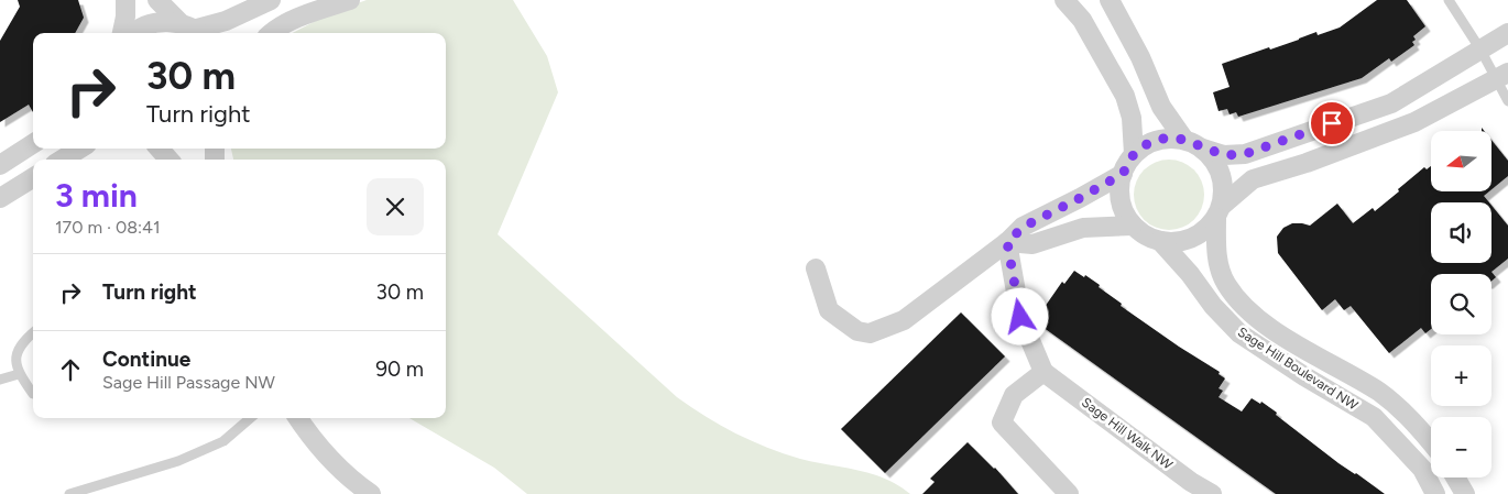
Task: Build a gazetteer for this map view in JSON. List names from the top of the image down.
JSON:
{
  "streets": {
    "street": ["Sage Hill Boulevard NW", "Sage Hill Walk NW"]
  },
  "north": "left",
  "page": {
    "turn": ["30 m", "Turn right"],
    "map_buttons": ["+", "−"],
    "heading": ["3 min", "170 m · 08:41"],
    "list": [
      {
        "name": "Turn right",
        "value": "30 m"
      },
      {
        "name": "Continue",
        "note": "Sage Hill Passage NW",
        "value": "90 m"
      }
    ]
  }
}
